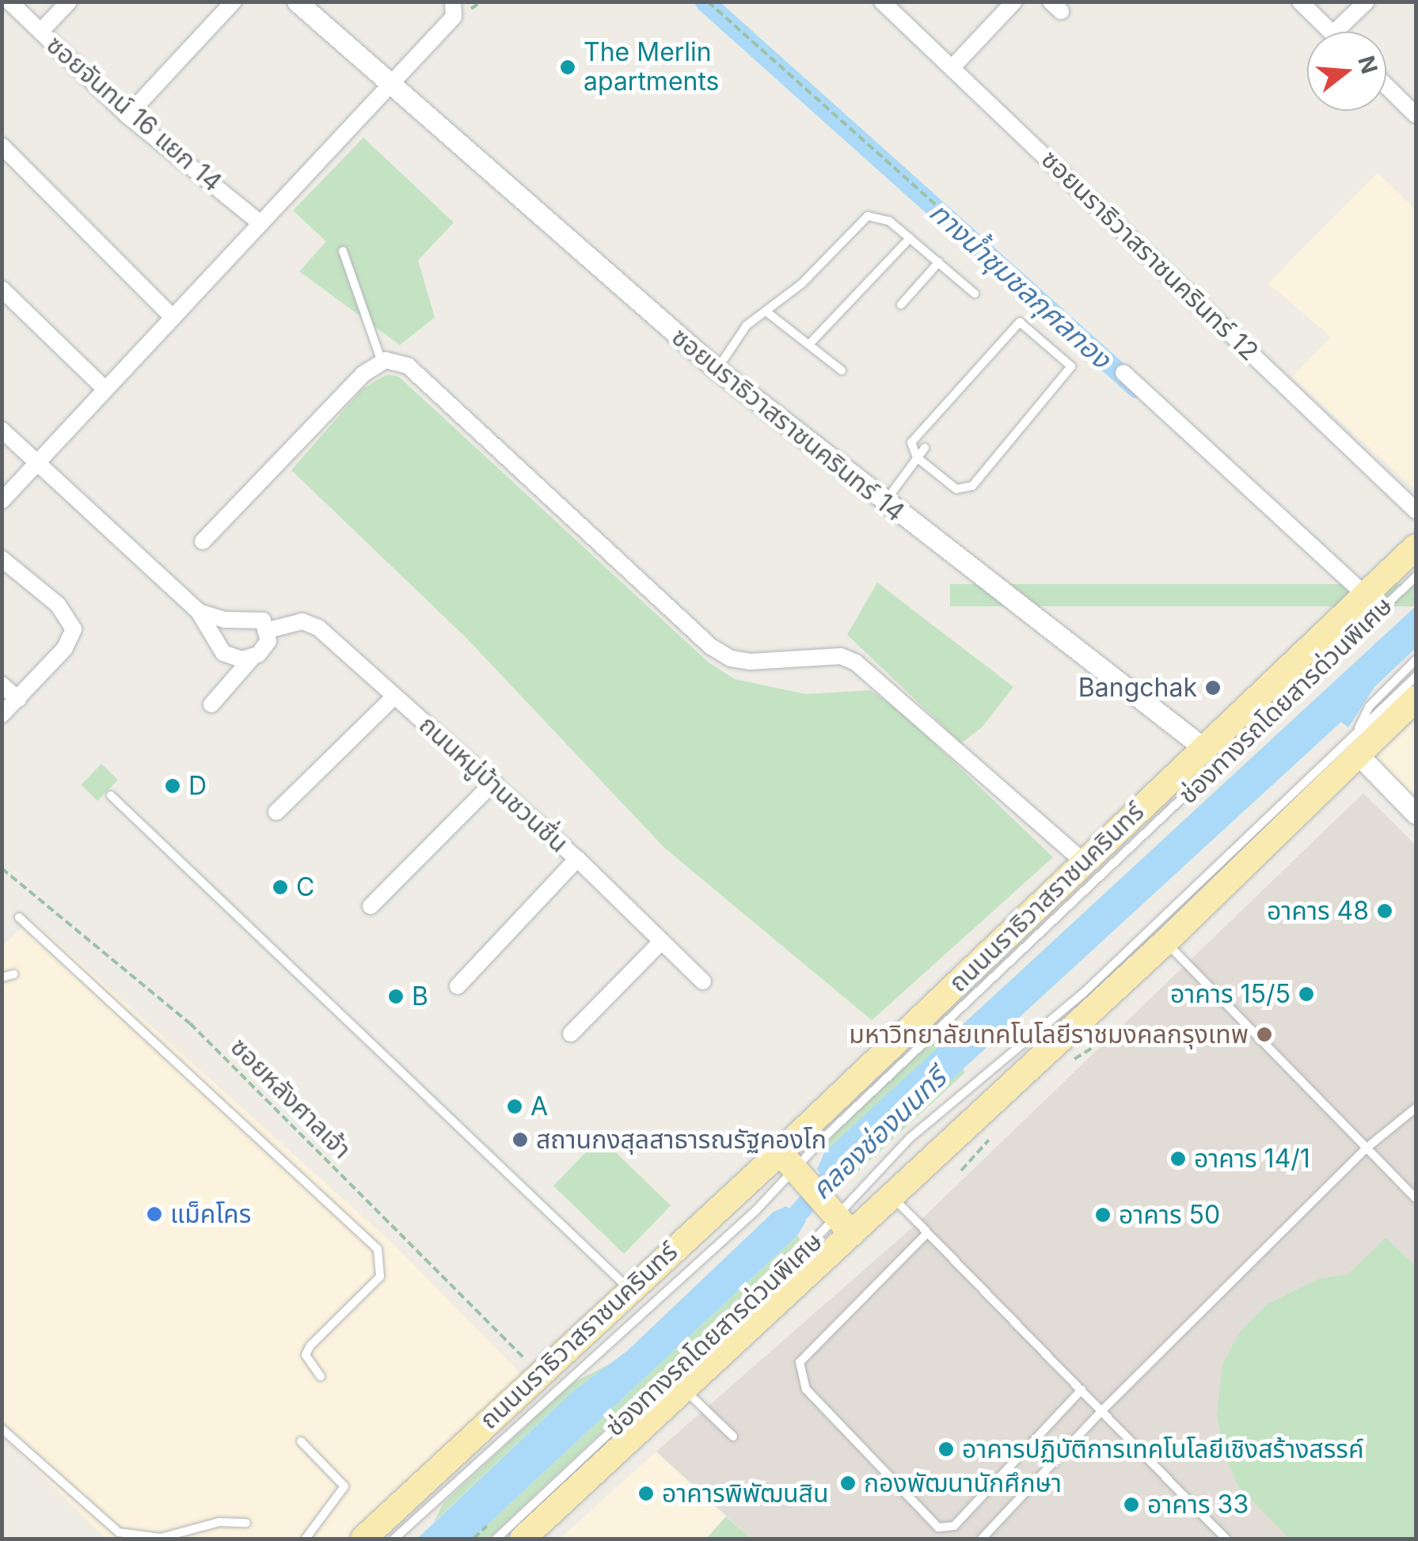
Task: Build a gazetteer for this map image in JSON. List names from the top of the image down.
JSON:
{
  "streets": {
    "main road": ["ถนนนราธิวาสราชนครินทร์"],
    "street": [
      "ซอยจันทน์ 16 แยก 14",
      "ซอยนราธิวาสราชนครินทร์ 12",
      "ซอยนราธิวาสราชนครินทร์ 14",
      "ถนนหมู่บ้านชวนชื่น"
    ],
    "lane": ["ช่องทางรถโดยสารด่วนพิเศษ"],
    "path": ["ซอยหลังศาลเจ้า"]
  },
  "crossings": [
    ["ซอยนราธิวาสราชนครินทร์ 14", "ถนนนราธิวาสราชนครินทร์"],
    ["ช่องทางรถโดยสารด่วนพิเศษ", "ถนนนราธิวาสราชนครินทร์"],
    ["ถนนนราธิวาสราชนครินทร์", "ซอยหลังศาลเจ้า"]
  ],
  "water": ["ทางน้ำชุมชลกุศลทอง", "คลองช่องนนทรี"],
  "places": [
    "The Merlin apartments",
    "Bangchak",
    "D",
    "C",
    "อาคาร 48",
    "อาคาร 15/5",
    "B",
    "มหาวิทยาลัยเทคโนโลยีราชมงคลกรุงเทพ",
    "A",
    "สถานกงสุลสาธารณรัฐคองโก",
    "อาคาร 14/1",
    "แม็คโคร",
    "อาคาร 50",
    "อาคารปฏิบัติการเทคโนโลยีเชิงสร้างสรรค์",
    "กองพัฒนานักศึกษา",
    "อาคารพิพัฒนสิน",
    "อาคาร 33"
  ],
  "north": "right"
}
